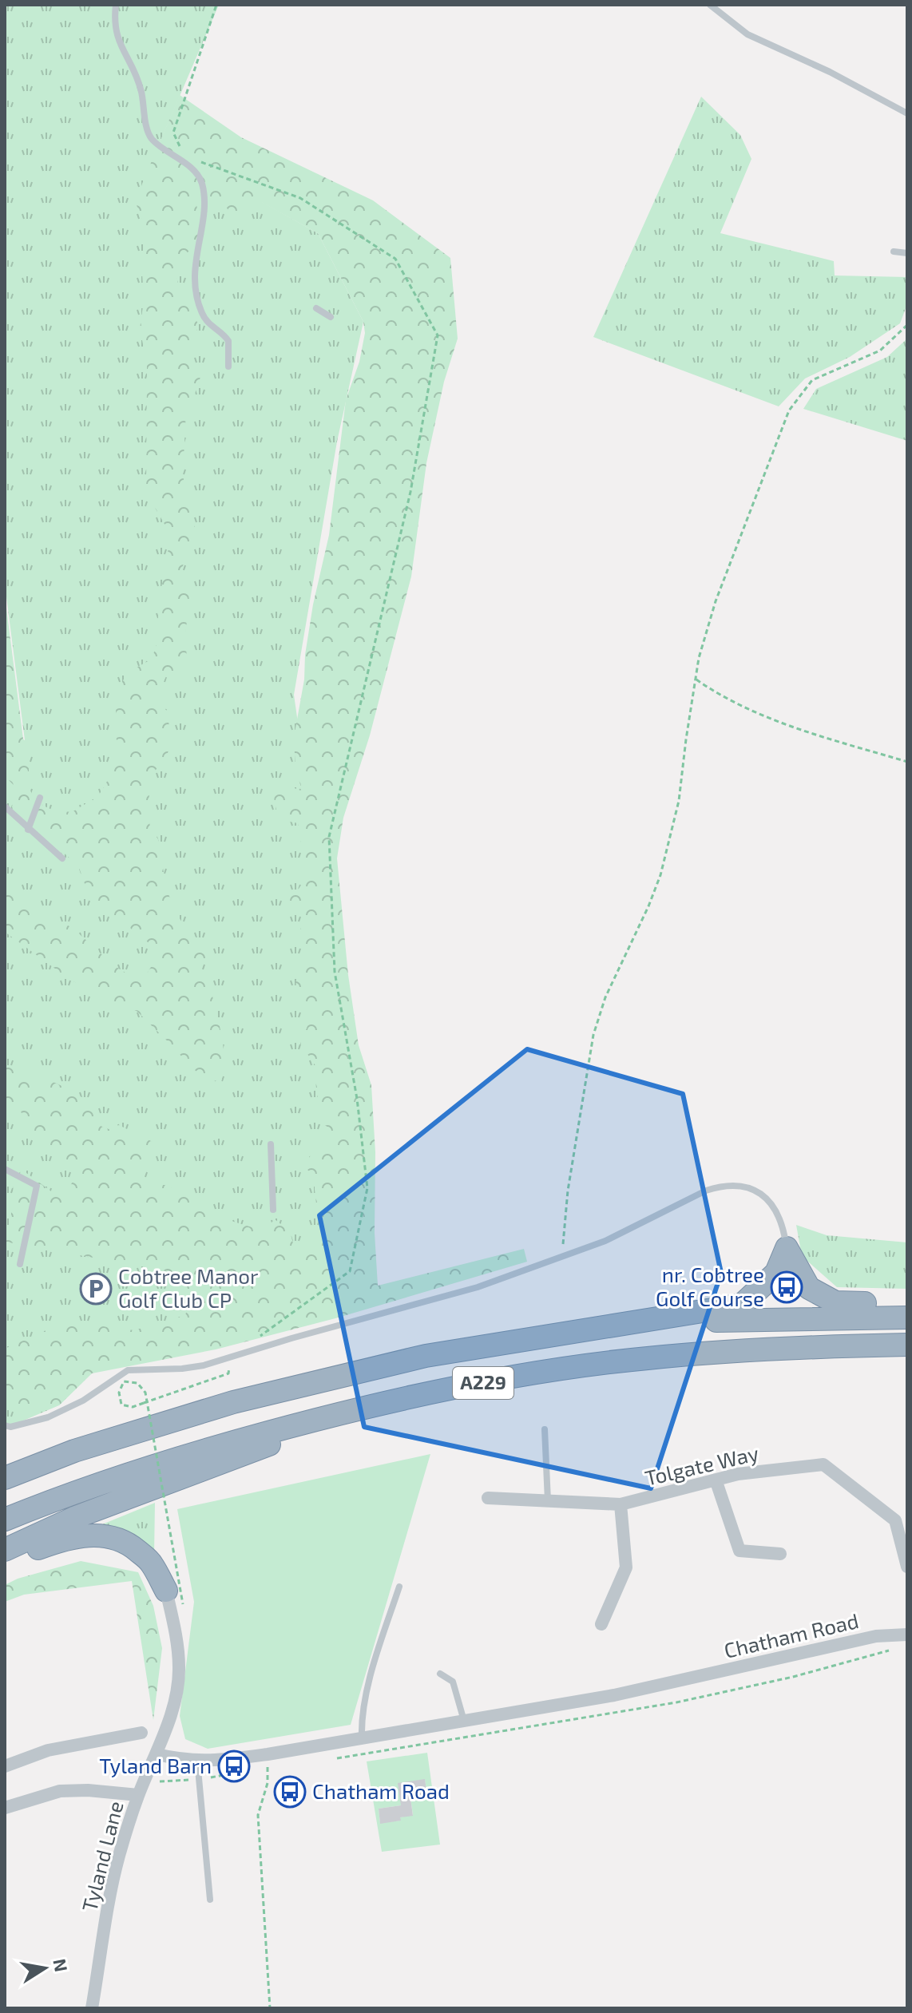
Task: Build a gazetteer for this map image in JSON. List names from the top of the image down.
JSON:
{
  "streets": {
    "highway": ["A229"],
    "street": ["Tolgate Way", "Chatham Road", "Tyland Lane"]
  },
  "crossings": [
    ["Chatham Road", "Tyland Lane"]
  ],
  "places": {
    "bus stop": ["nr. Cobtree Golf Course", "Tyland Barn", "Chatham Road"],
    "parking": ["Cobtree Manor Golf Club CP"]
  },
  "north": "right"
}
